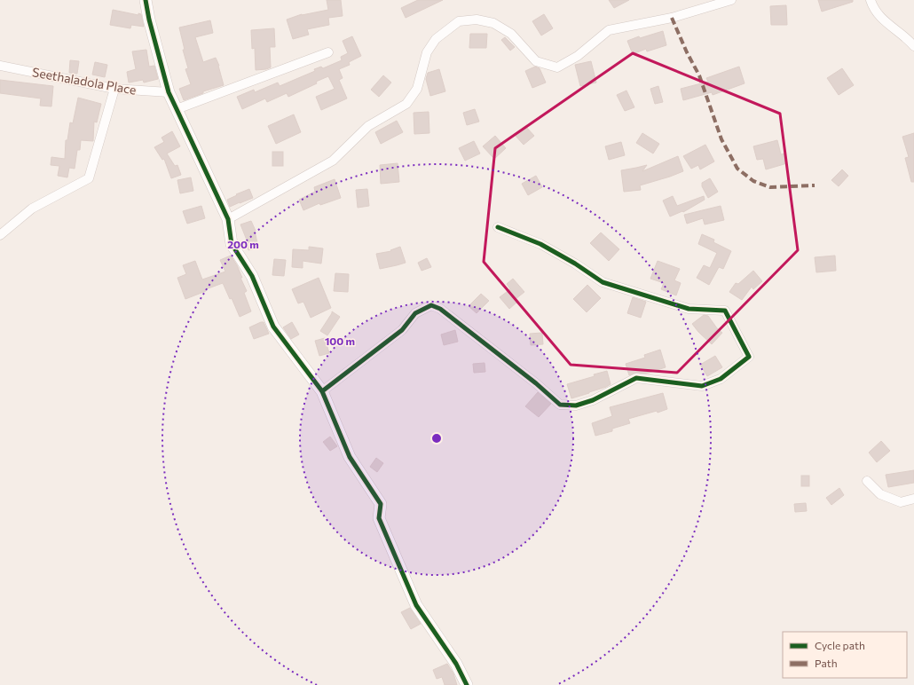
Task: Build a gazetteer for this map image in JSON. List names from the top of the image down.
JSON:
{
  "streets": {
    "street": ["Seethaladola Place"]
  },
  "legend": ["Cycle path", "Path"],
  "rings": ["200 m", "100 m"]
}
